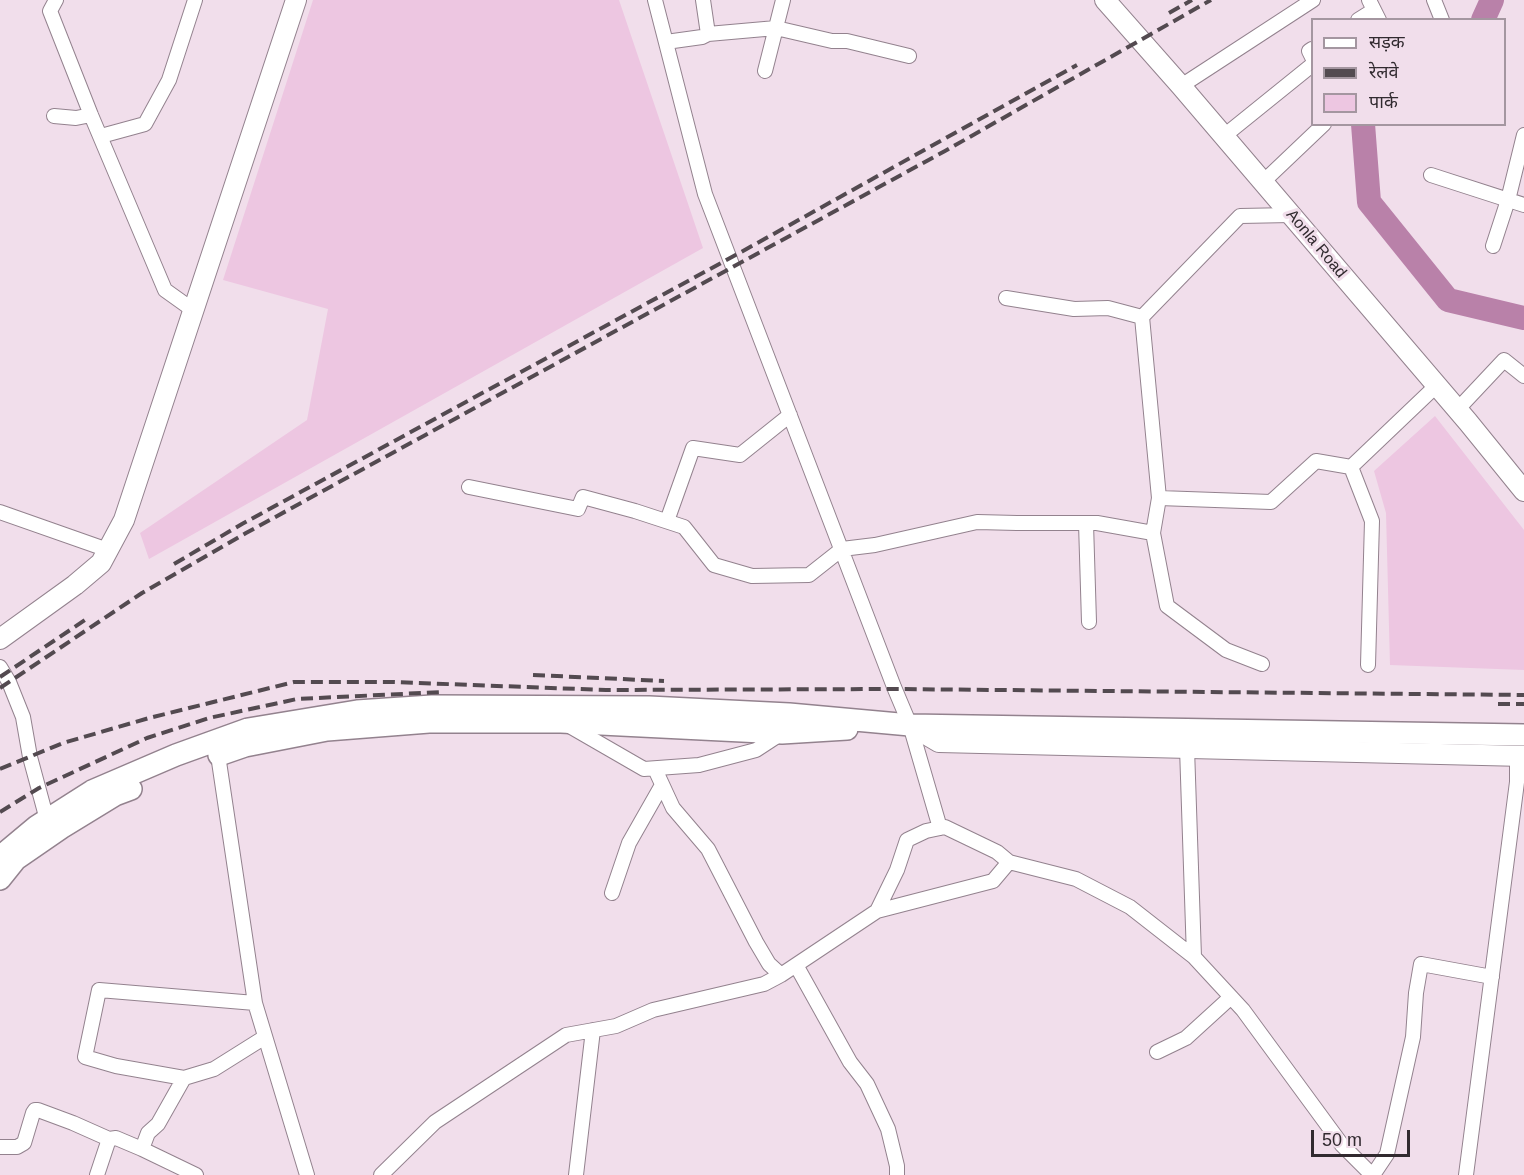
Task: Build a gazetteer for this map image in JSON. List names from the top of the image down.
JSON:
{
  "streets": {
    "street": ["Aonla Road"]
  },
  "legend": ["सड़क", "रेलवे", "पार्क"],
  "scale_bar": "50 m"
}
